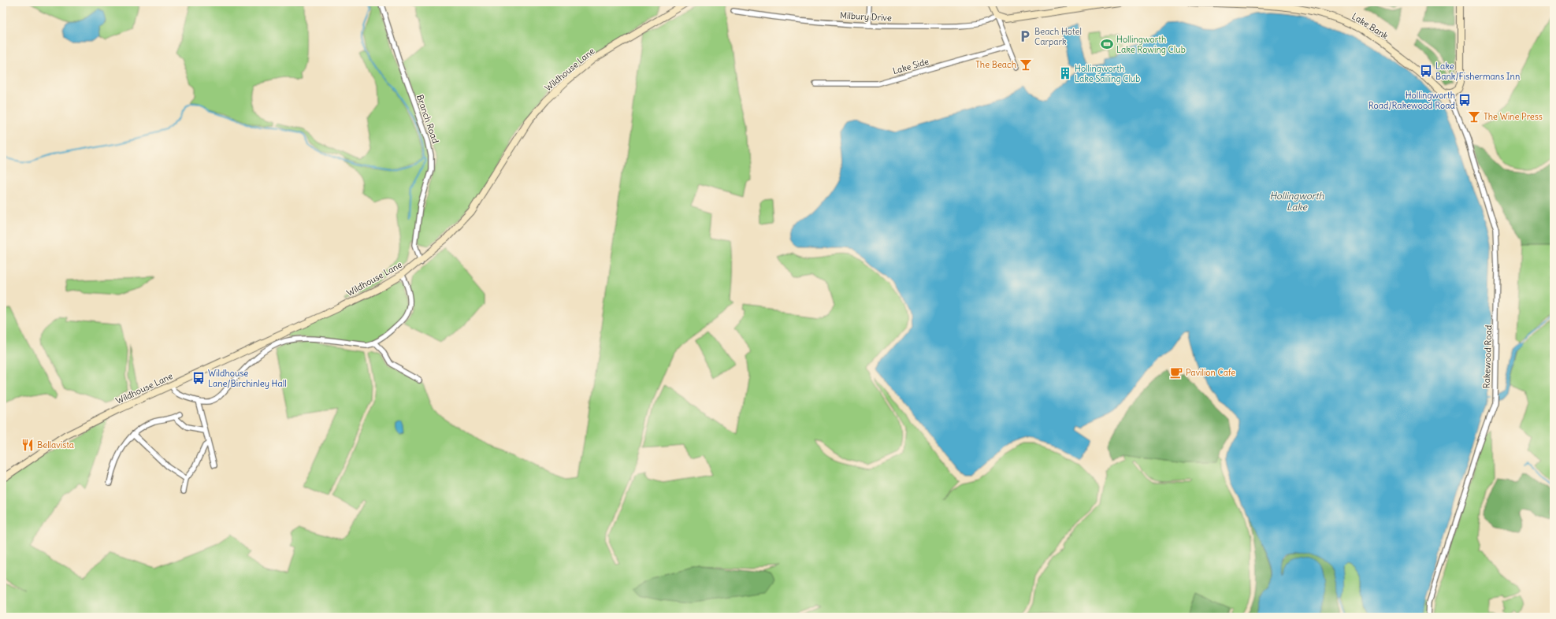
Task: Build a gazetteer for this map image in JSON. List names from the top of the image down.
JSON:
{
  "streets": {
    "main road": ["Lake Bank", "Wildhouse Lane"],
    "street": [
      "Milbury Drive",
      "Lake Side",
      "Branch Road",
      "Rakewood Road"
    ]
  },
  "crossings": [
    ["Lake Bank", "Rakewood Road"],
    ["Wildhouse Lane", "Branch Road"]
  ],
  "water": ["Hollingworth Lake"],
  "places": {
    "parking": ["Beach Hotel Carpark"],
    "sports": ["Hollingworth Lake Rowing Club"],
    "bar": ["The Beach", "The Wine Press"],
    "bus stop": ["Lake Bank/Fishermans Inn", "Hollingworth Road/Rakewood Road", "Wildhouse Lane/Birchinley Hall"],
    "building": ["Hollingworth Lake Sailing Club"],
    "cafe": ["Pavilion Cafe"],
    "restaurant": ["Bellavista"]
  }
}
